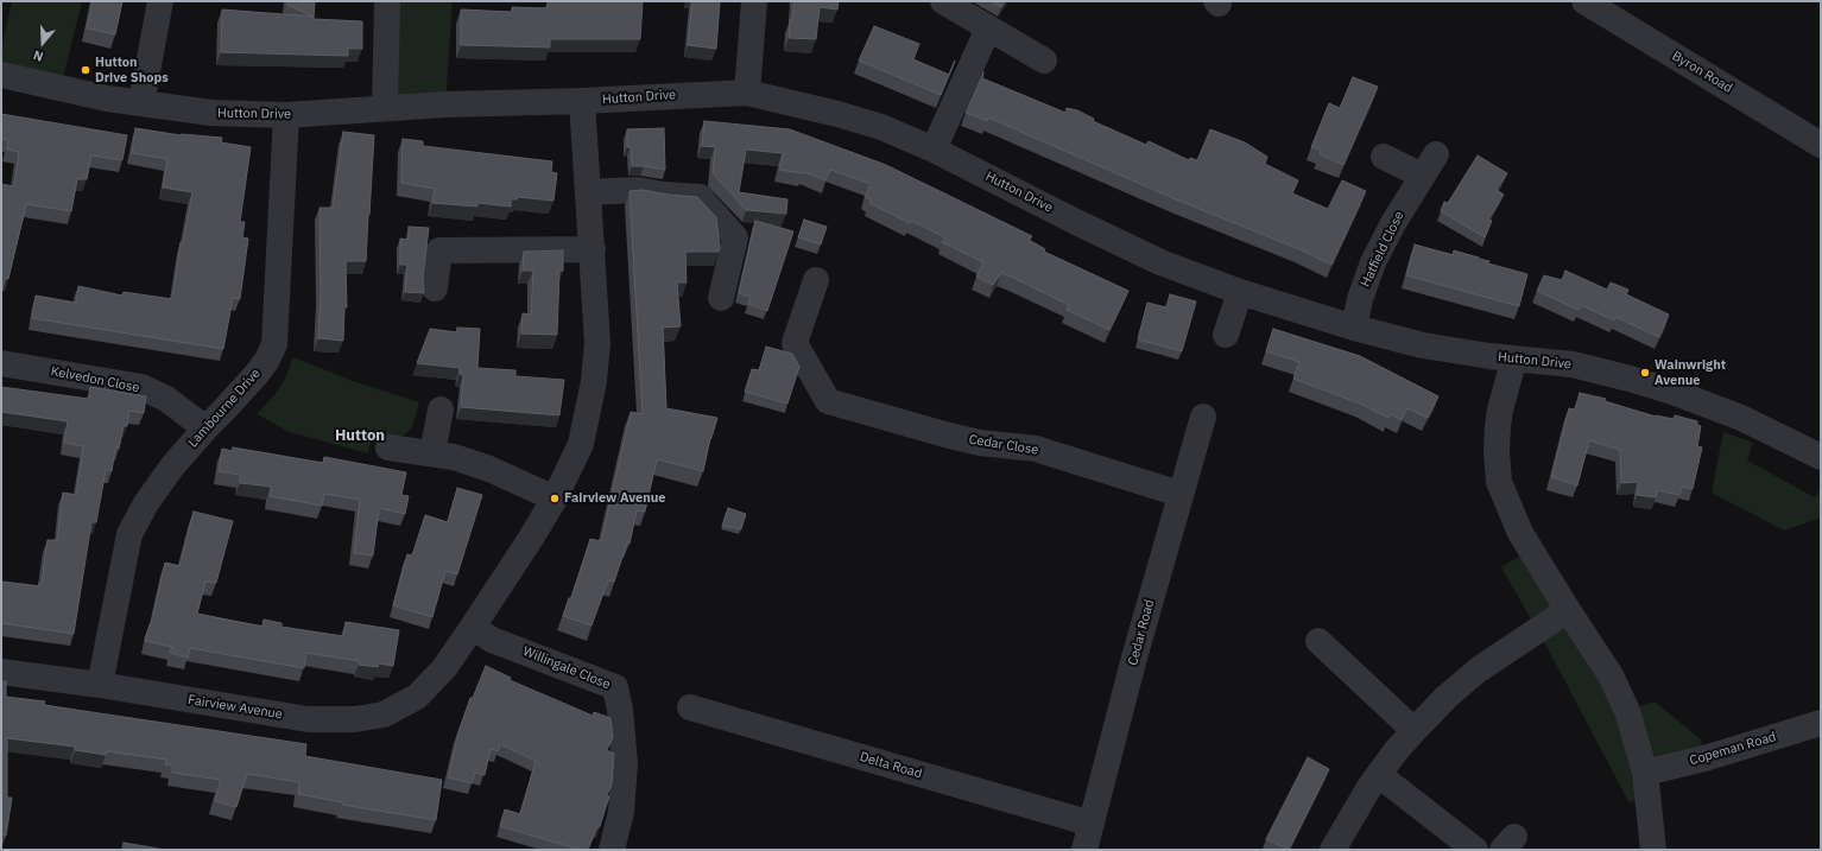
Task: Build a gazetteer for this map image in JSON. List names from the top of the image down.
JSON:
{
  "streets": {
    "street": [
      "Byron Road",
      "Hutton Drive",
      "Hatfield Close",
      "Kelvedon Close",
      "Lambourne Drive",
      "Cedar Close",
      "Cedar Road",
      "Willingale Close",
      "Fairview Avenue",
      "Copeman Road",
      "Delta Road"
    ]
  },
  "crossings": [
    ["Hutton Drive", "Hatfield Close"],
    ["Hutton Drive", "Lambourne Drive"],
    ["Hutton Drive", "Fairview Avenue"],
    ["Kelvedon Close", "Lambourne Drive"],
    ["Lambourne Drive", "Fairview Avenue"],
    ["Cedar Close", "Cedar Road"],
    ["Cedar Road", "Delta Road"],
    ["Willingale Close", "Fairview Avenue"]
  ],
  "districts": ["Hutton"],
  "places": ["Hutton Drive Shops", "Wainwright Avenue", "Fairview Avenue"],
  "north": "bottom"
}
